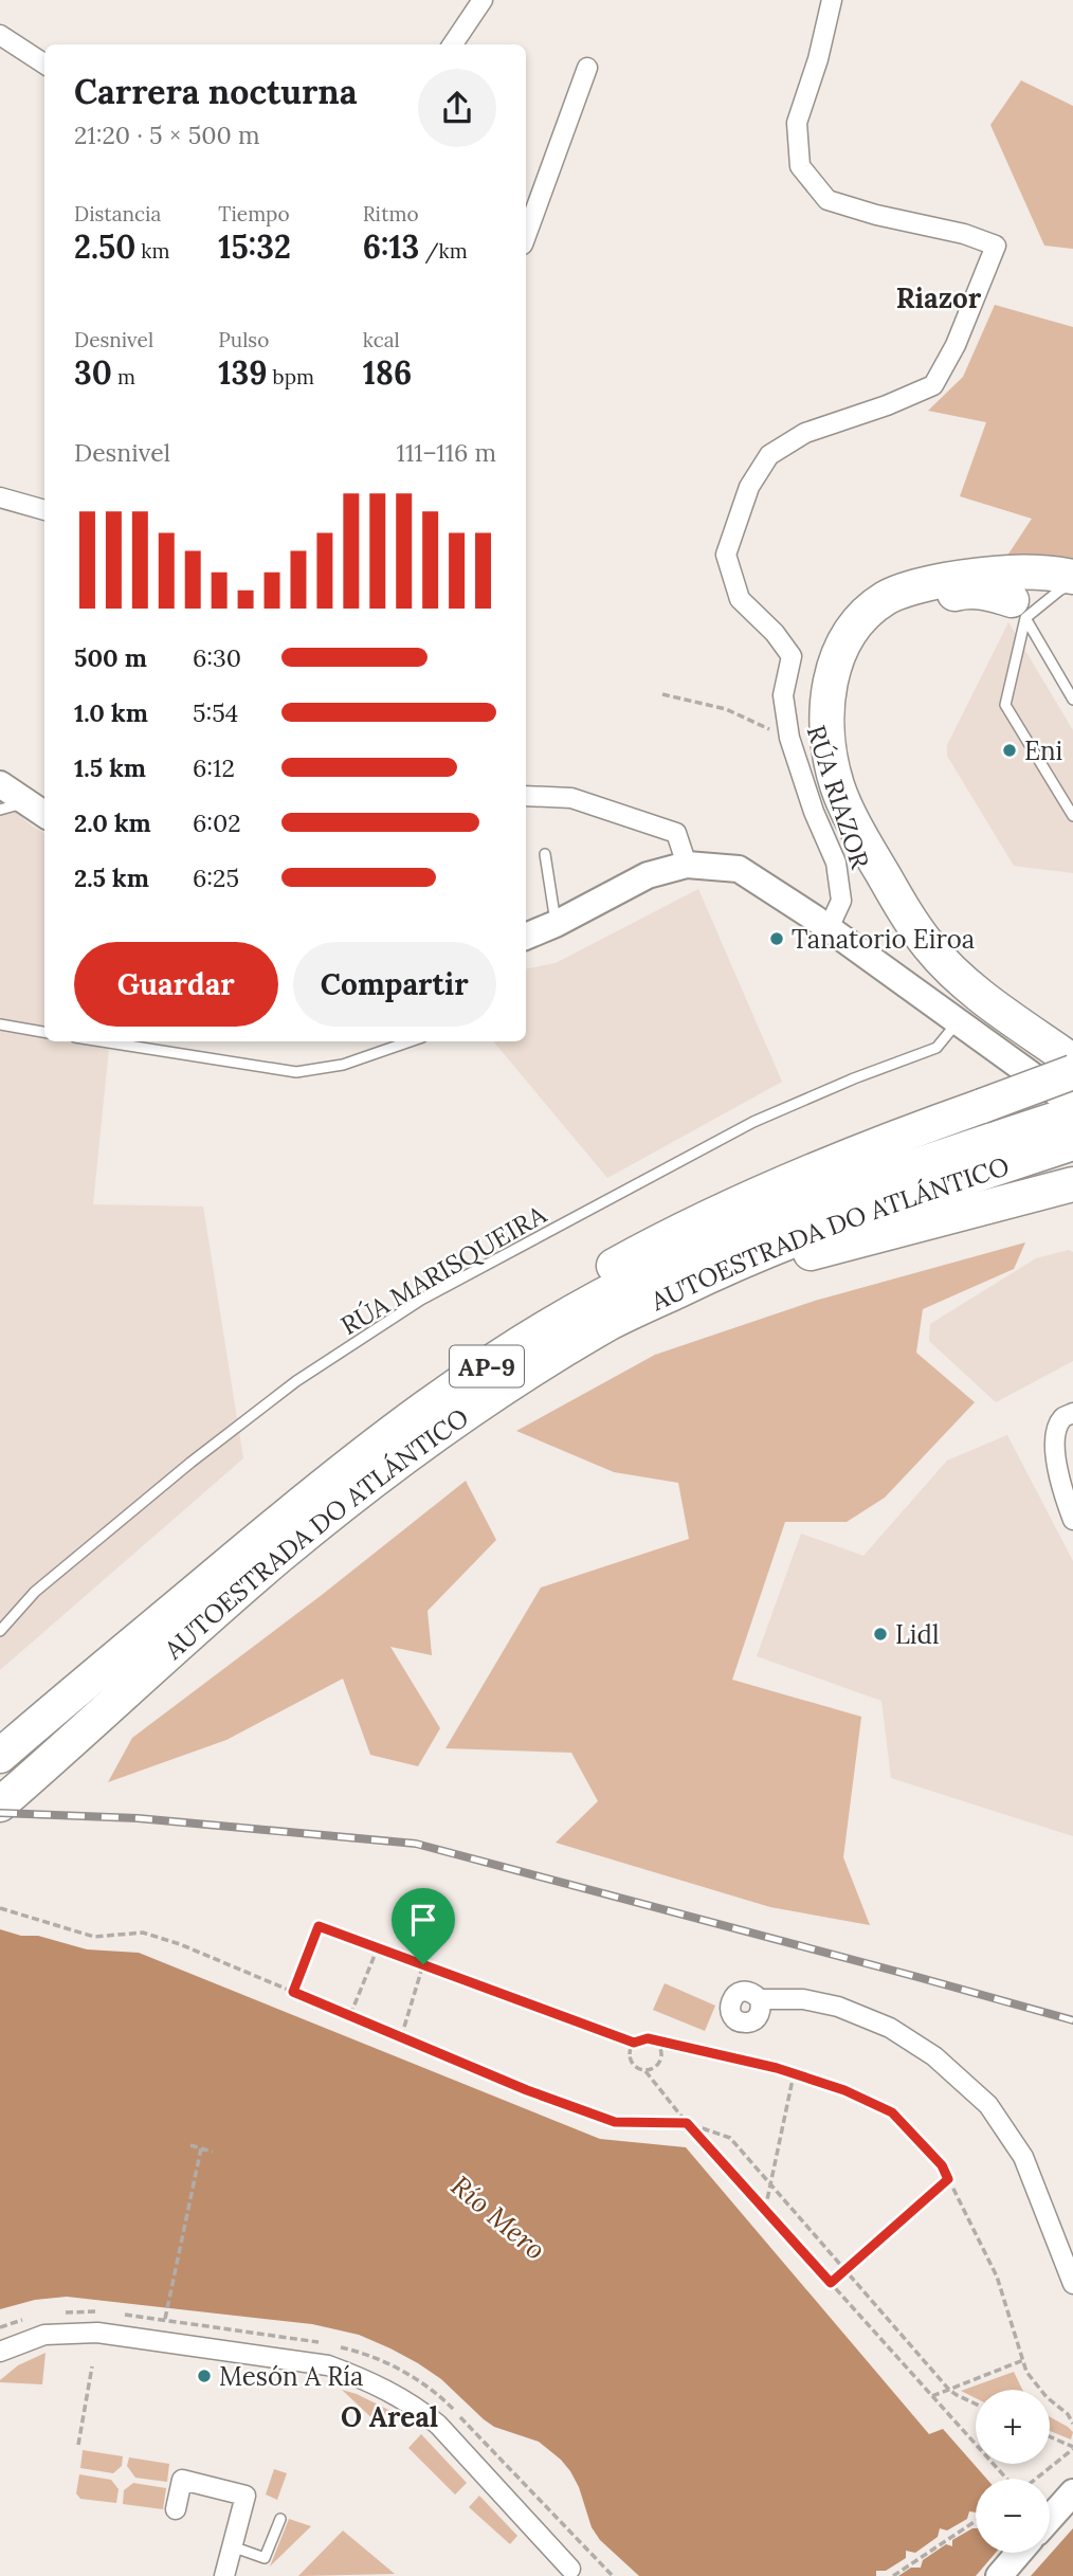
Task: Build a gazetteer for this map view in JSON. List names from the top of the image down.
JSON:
{
  "streets": {
    "highway": ["AUTOESTRADA DO ATLÁNTICO", "AP-9"],
    "street": ["RÚA RIAZOR"],
    "lane": ["RÚA MARISQUEIRA"]
  },
  "districts": ["Riazor", "O Areal"],
  "water": ["Río Mero"],
  "places": [
    "Eni",
    "Tanatorio Eiroa",
    "Lidl",
    "Mesón A Ría"
  ],
  "page": {
    "heading": ["Carrera nocturna", "21:20 · 5 × 500 m"],
    "stats": [
      ["Distancia", "2.50 km"],
      ["Tiempo", "15:32"],
      ["Ritmo", "6:13 /km"],
      ["Desnivel", "30 m"],
      ["Pulso", "139 bpm"],
      ["kcal", "186"]
    ],
    "chart": ["Desnivel", "111–116 m"],
    "list": [
      {
        "name": "500 m",
        "note": "6:30"
      },
      {
        "name": "1.0 km",
        "note": "5:54"
      },
      {
        "name": "1.5 km",
        "note": "6:12"
      },
      {
        "name": "2.0 km",
        "note": "6:02"
      },
      {
        "name": "2.5 km",
        "note": "6:25"
      }
    ],
    "buttons": ["Guardar", "Compartir"],
    "map_buttons": ["+", "−"]
  }
}
